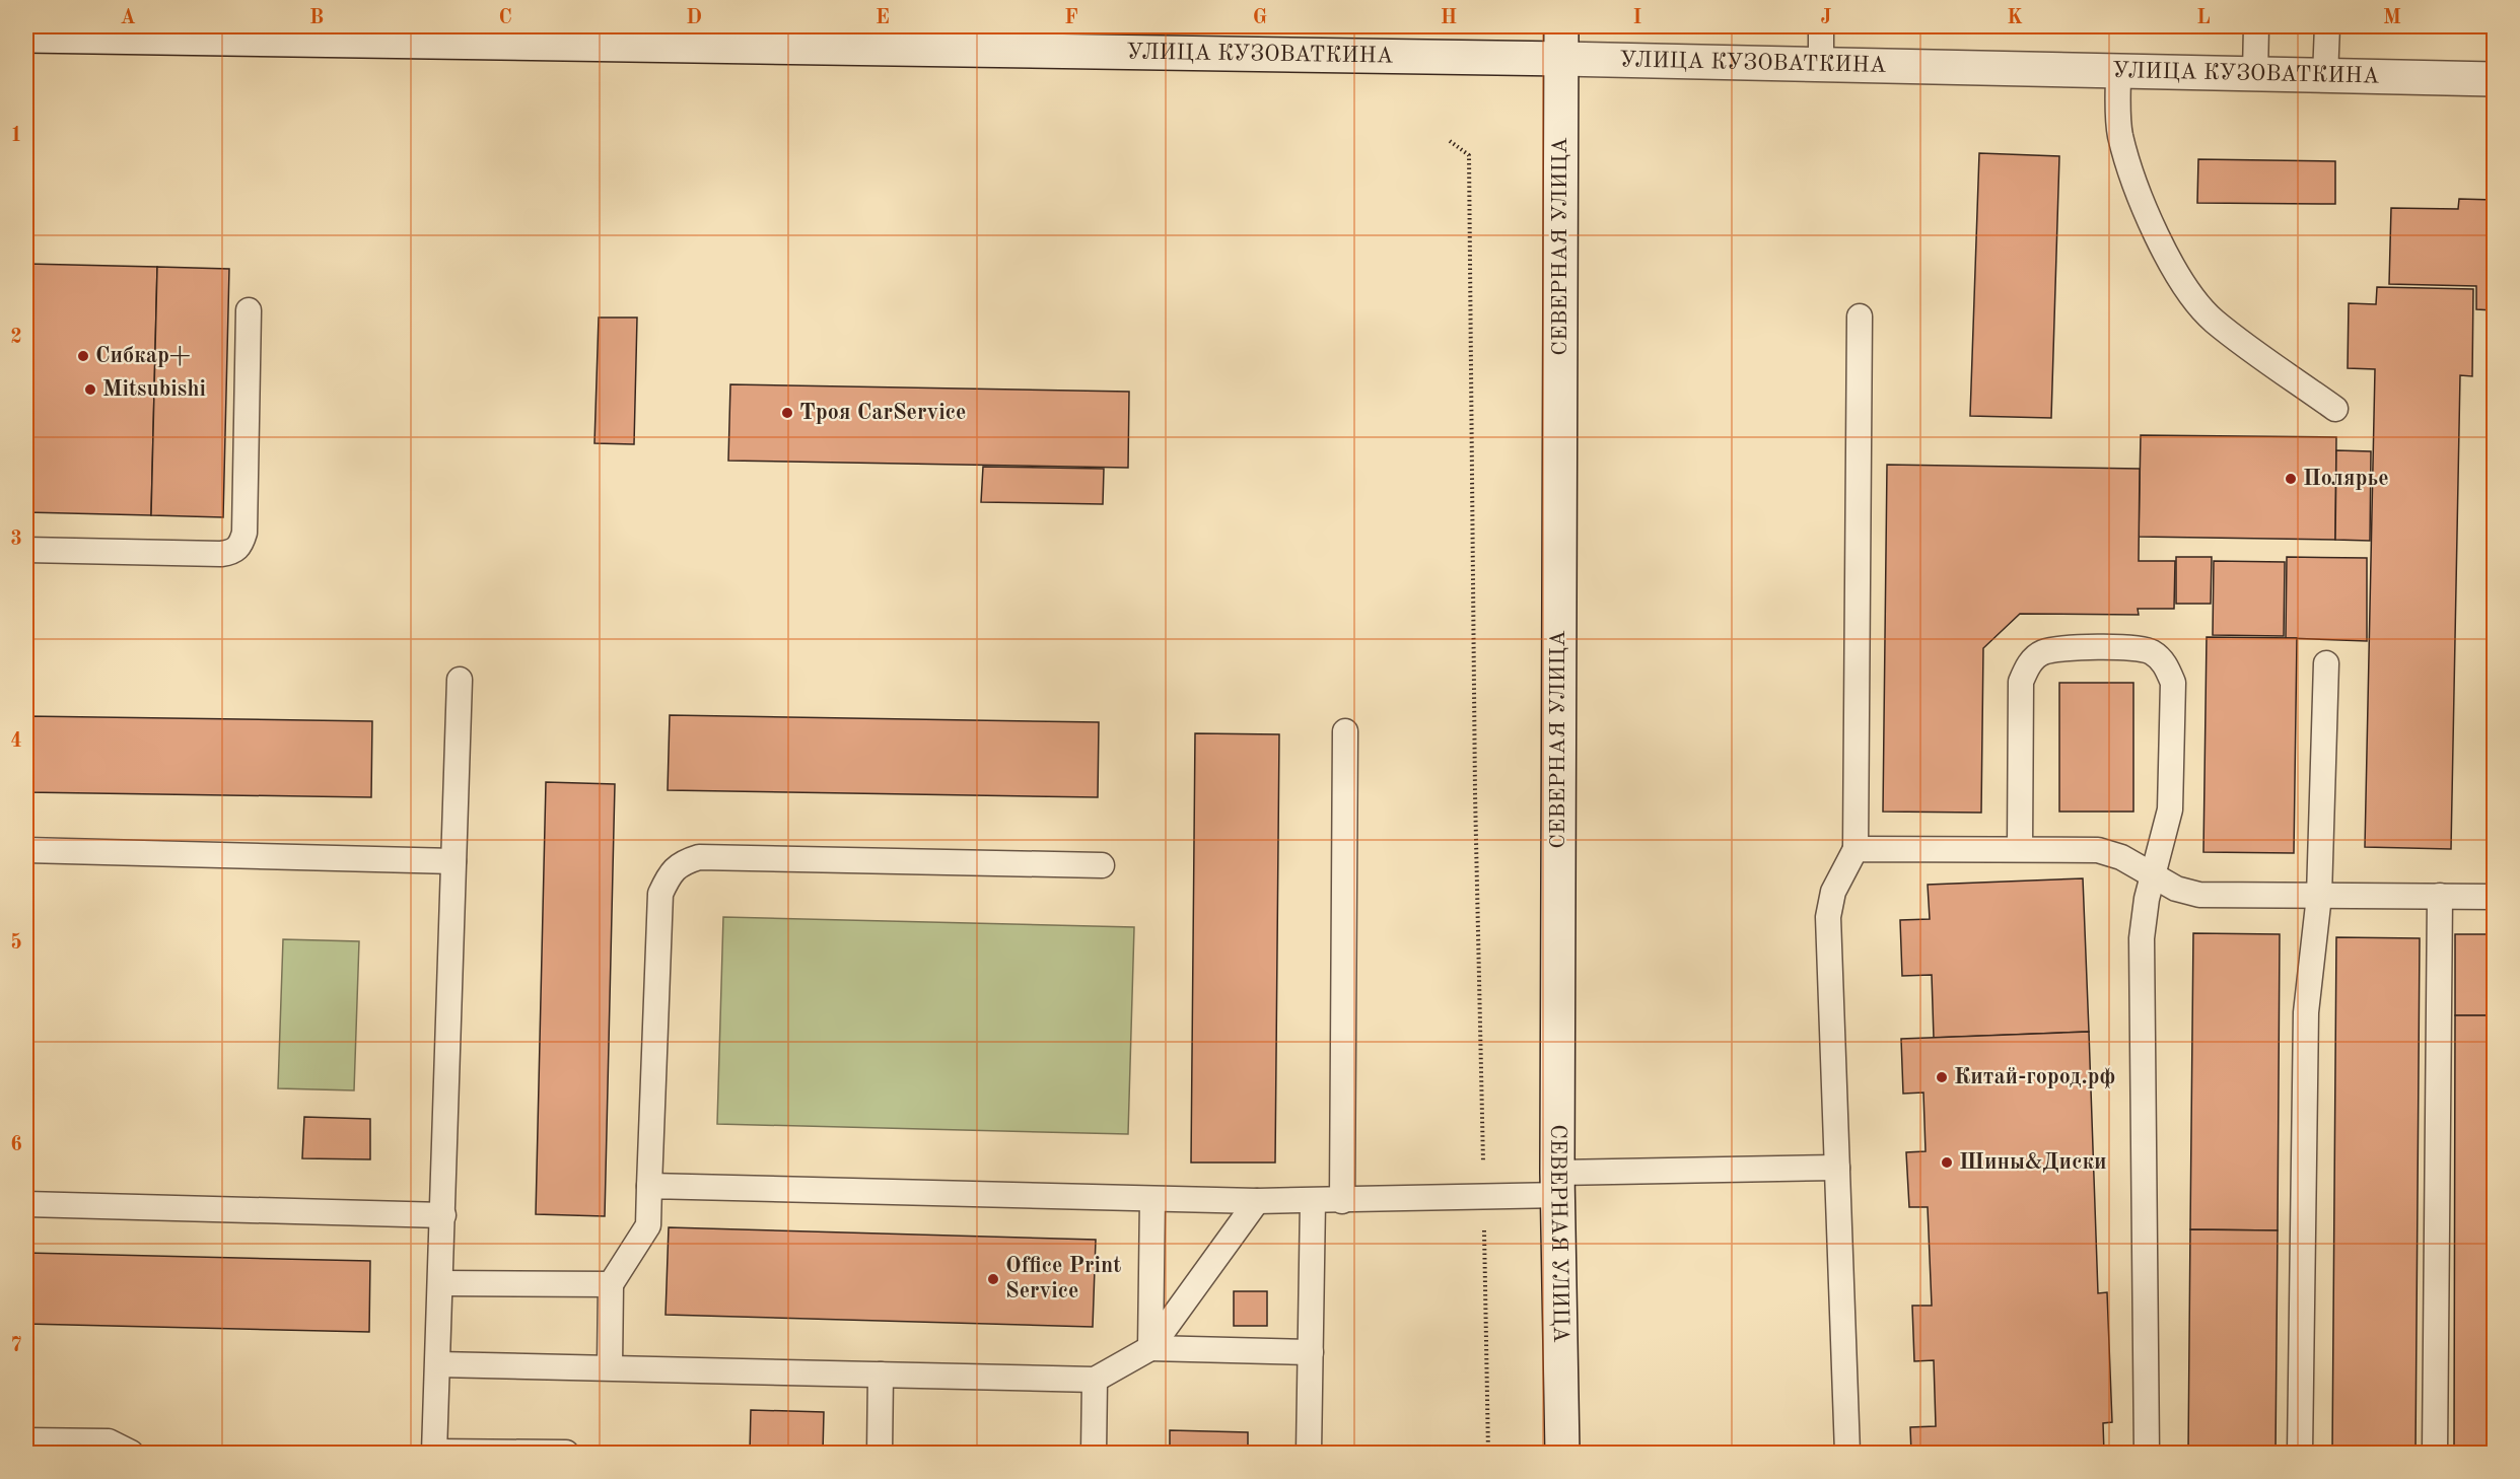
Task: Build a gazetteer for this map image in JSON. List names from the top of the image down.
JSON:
{
  "streets": {
    "main road": ["УЛИЦА КУЗОВАТКИНА", "СЕВЕРНАЯ УЛИЦА"]
  },
  "crossings": [
    ["УЛИЦА КУЗОВАТКИНА", "СЕВЕРНАЯ УЛИЦА"]
  ],
  "places": [
    "Сибкар+",
    "Mitsubishi",
    "Троя CarService",
    "Полярье",
    "Китай-город.рф",
    "Шины&Диски",
    "Office Print Service"
  ],
  "grid": {
    "columns": [
      "A",
      "B",
      "C",
      "D",
      "E",
      "F",
      "G",
      "H",
      "I",
      "J",
      "K",
      "L",
      "M"
    ],
    "rows": [
      "1",
      "2",
      "3",
      "4",
      "5",
      "6",
      "7"
    ]
  }
}
